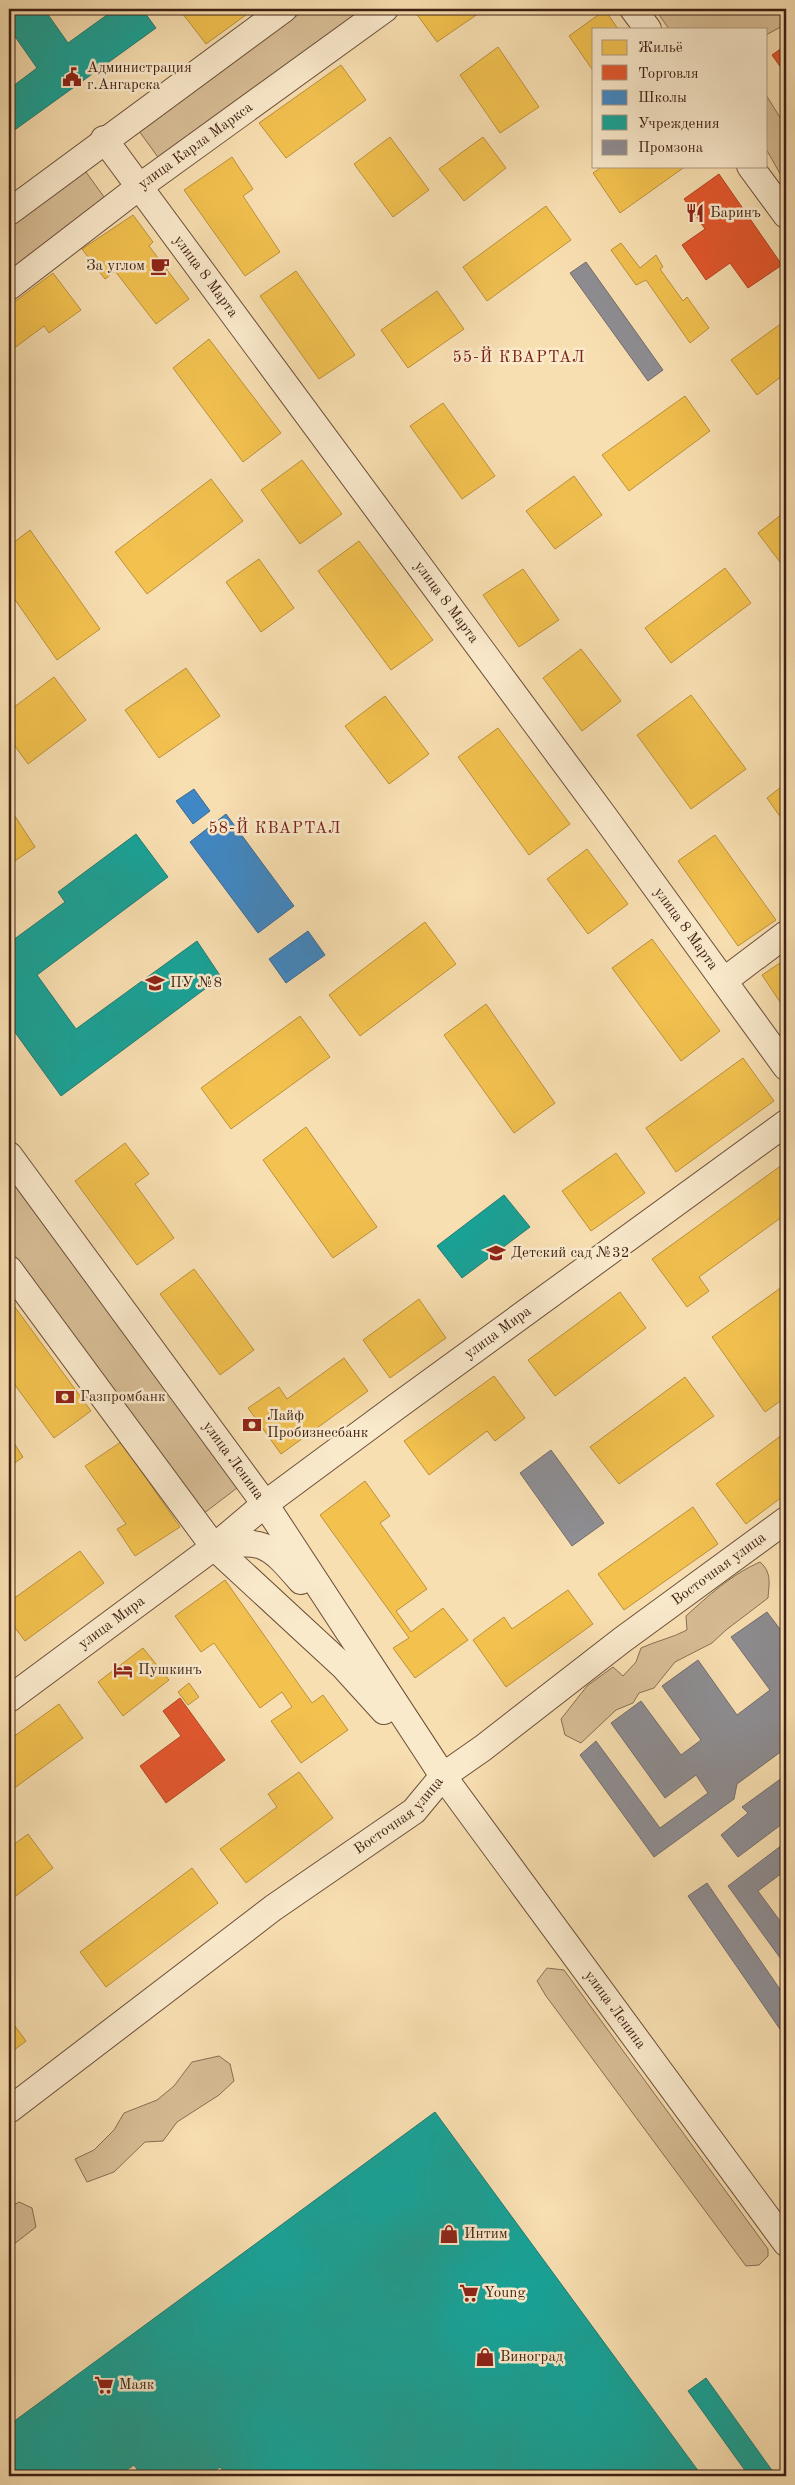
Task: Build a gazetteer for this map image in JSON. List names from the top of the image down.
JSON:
{
  "streets": {
    "street": [
      "улица Карла Маркса",
      "улица 8 Марта",
      "улица Мира",
      "улица Ленина",
      "Восточная улица"
    ]
  },
  "crossings": [
    ["улица Карла Маркса", "улица 8 Марта"],
    ["улица Мира", "улица Ленина"],
    ["улица Ленина", "Восточная улица"]
  ],
  "districts": ["55-Й КВАРТАЛ", "58-Й КВАРТАЛ"],
  "places": {
    "public building": ["Администрация г.Ангарска"],
    "restaurant": ["Баринъ"],
    "cafe": ["За углом"],
    "school or university": ["ПУ №8", "Детский сад №32"],
    "bank": ["Газпромбанк", "Лайф Пробизнесбанк"],
    "hotel": ["Пушкинъ"],
    "shop": ["Интим", "Виноград"],
    "supermarket": ["Young", "Маяк"]
  },
  "legend": [
    "Жильё",
    "Торговля",
    "Школы",
    "Учреждения",
    "Промзона"
  ]
}
